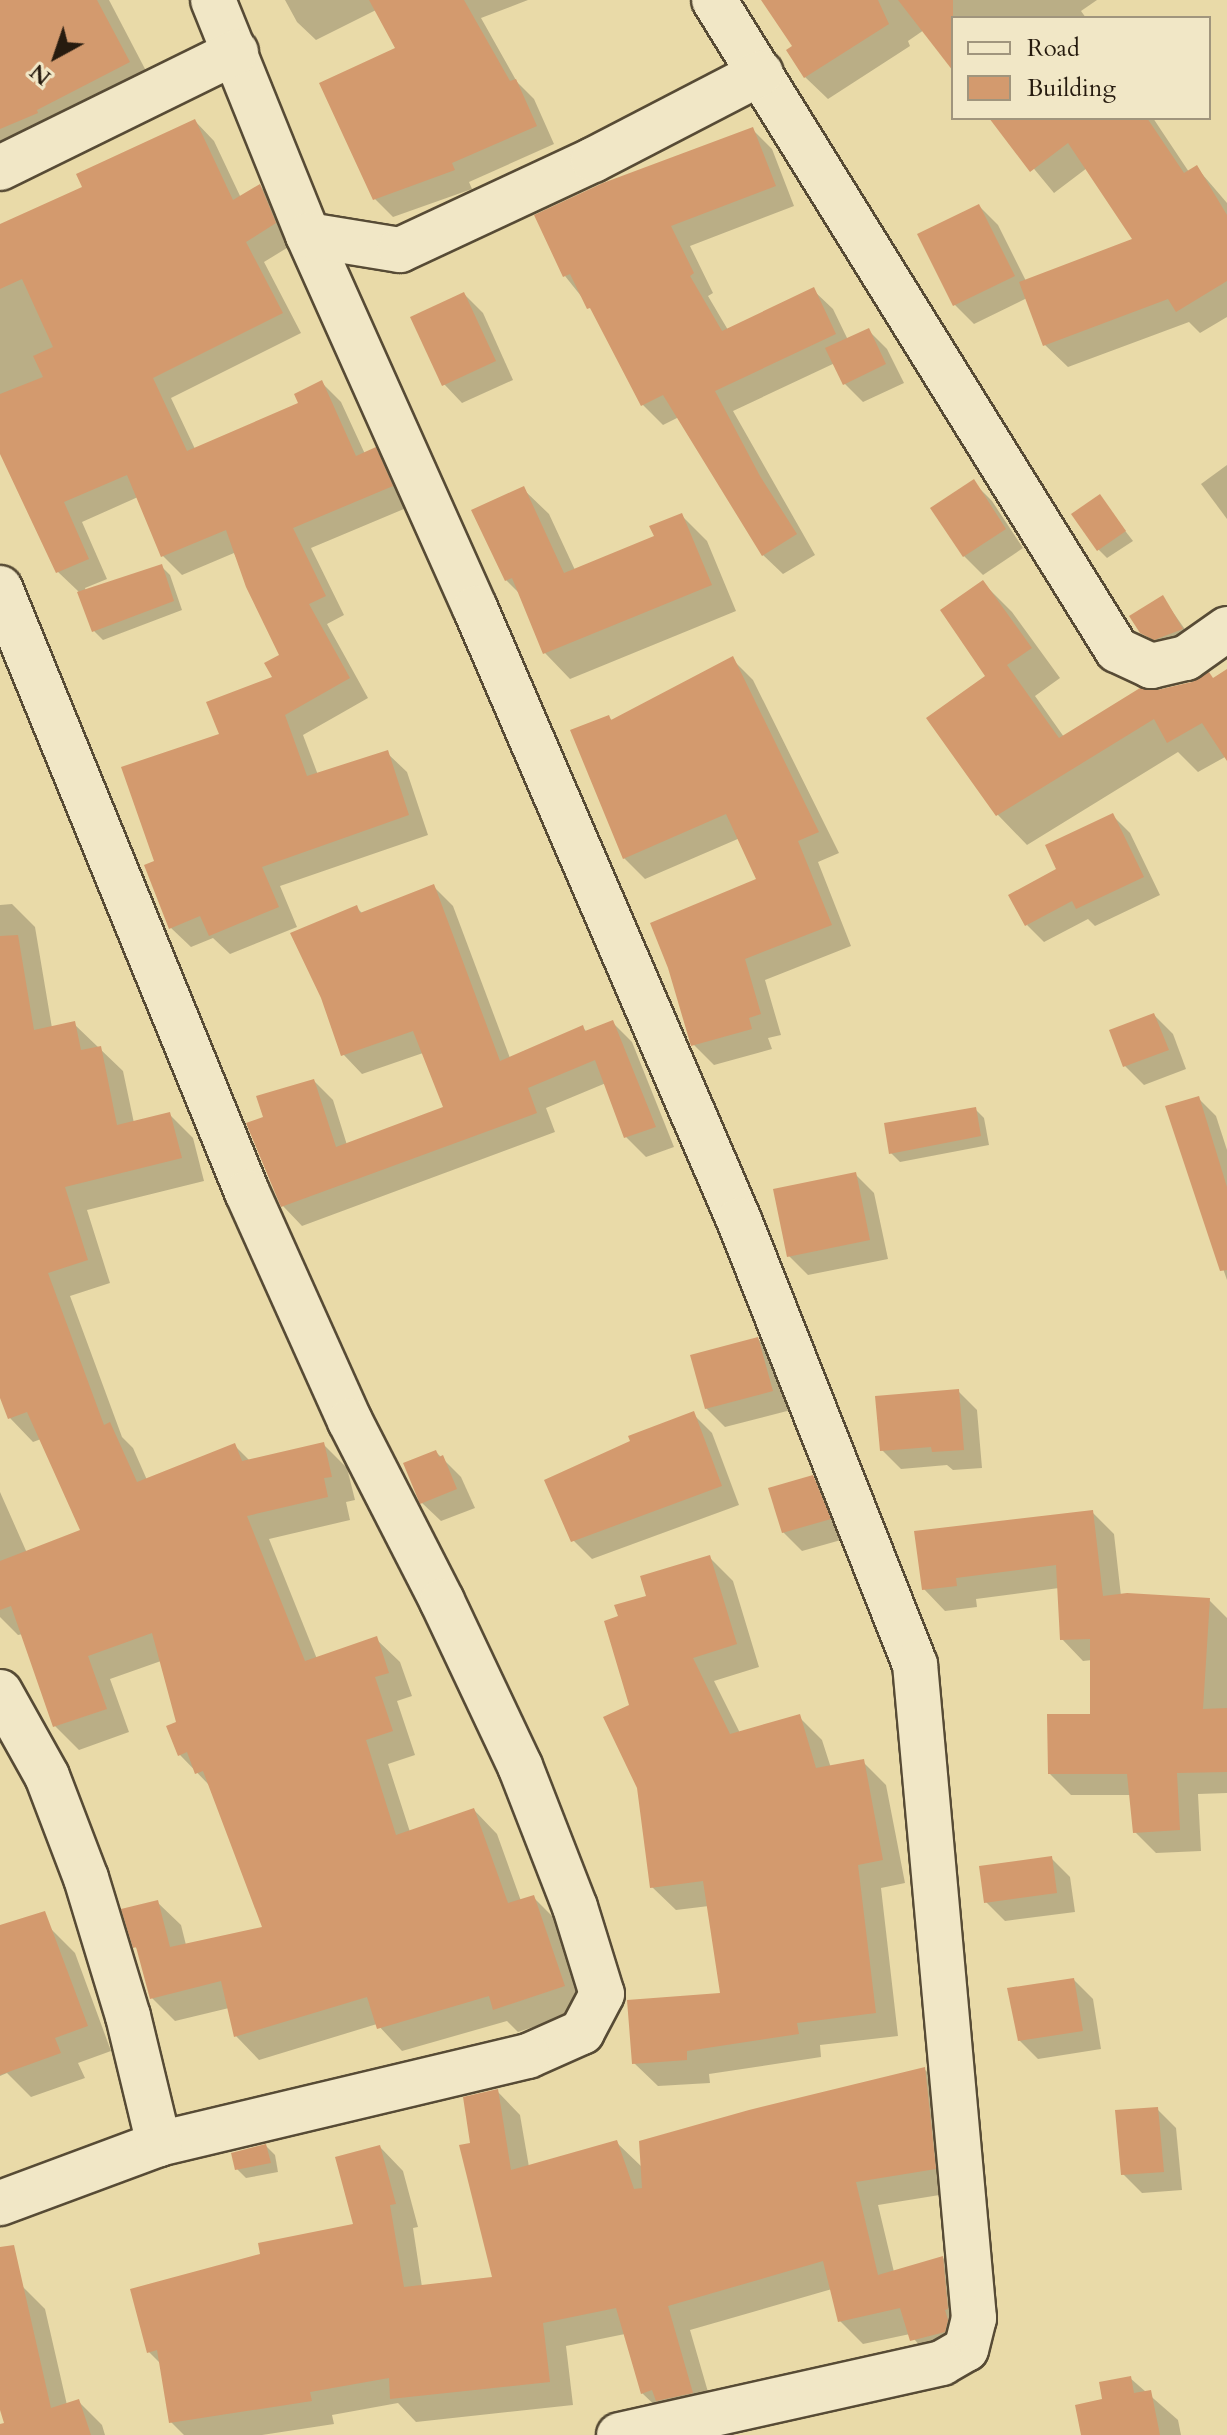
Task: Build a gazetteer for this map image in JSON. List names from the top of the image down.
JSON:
{
  "legend": ["Road", "Building"],
  "north": "bottom left"
}
